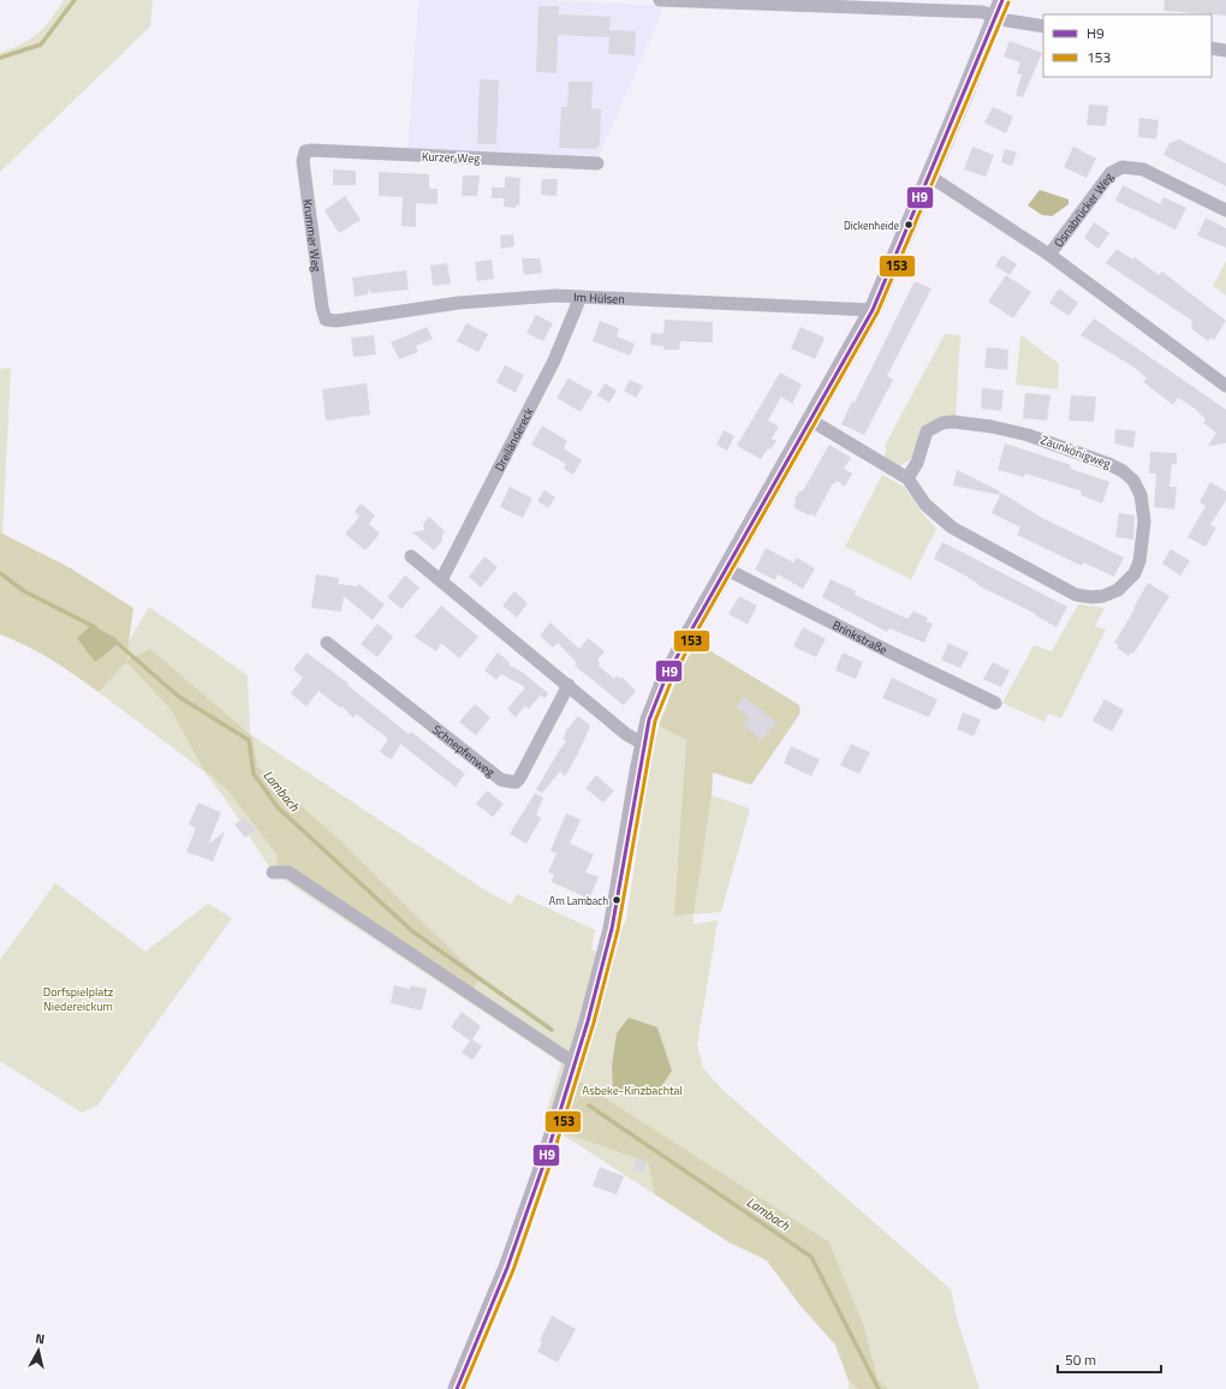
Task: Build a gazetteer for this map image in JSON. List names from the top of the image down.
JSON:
{
  "streets": {
    "street": [
      "Kurzer Weg",
      "Osnabrücker Weg",
      "Krummer Weg",
      "Im Hülsen",
      "Dreiländereck",
      "Zaunkönigweg",
      "Brinkstraße",
      "Schnepfenweg"
    ]
  },
  "crossings": [
    ["Kurzer Weg", "Krummer Weg"],
    ["Krummer Weg", "Im Hülsen"],
    ["Im Hülsen", "Dreiländereck"]
  ],
  "water": ["Lambach"],
  "parks": ["Dorfspielplatz Niedereickum", "Asbeke-Kinzbachtal"],
  "places": ["Dickenheide", "Am Lambach"],
  "lines": ["transit line H9", "transit line 153"],
  "legend": ["H9", "153"],
  "scale_bar": "50 m",
  "north": "top"
}
